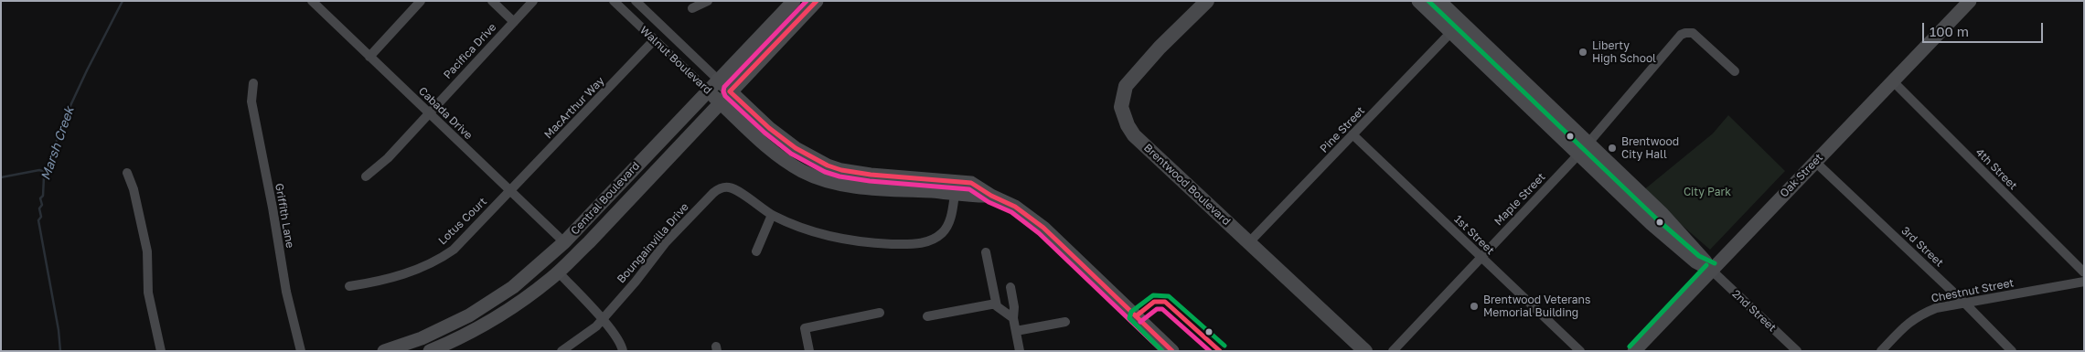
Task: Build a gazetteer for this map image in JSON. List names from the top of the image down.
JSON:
{
  "streets": {
    "main road": ["Brentwood Boulevard"],
    "street": [
      "Pacifica Drive",
      "Walnut Boulevard",
      "MacArthur Way",
      "Cabada Drive",
      "Pine Street",
      "4th Street",
      "Oak Street",
      "Central Boulevard",
      "Maple Street",
      "Griffith Lane",
      "Lotus Court",
      "1st Street",
      "Boungainvilla Drive",
      "3rd Street",
      "Chestnut Street",
      "2nd Street"
    ]
  },
  "crossings": [
    ["Pacifica Drive", "Cabada Drive"],
    ["Walnut Boulevard", "MacArthur Way"],
    ["Walnut Boulevard", "Central Boulevard"],
    ["Walnut Boulevard", "Boungainvilla Drive"],
    ["MacArthur Way", "Cabada Drive"],
    ["MacArthur Way", "Lotus Court"],
    ["Cabada Drive", "Central Boulevard"],
    ["Cabada Drive", "Lotus Court"],
    ["Pine Street", "Brentwood Boulevard"],
    ["Pine Street", "1st Street"],
    ["Pine Street", "2nd Street"],
    ["4th Street", "Oak Street"],
    ["Oak Street", "3rd Street"],
    ["Oak Street", "2nd Street"],
    ["Maple Street", "1st Street"],
    ["Maple Street", "2nd Street"],
    ["3rd Street", "Chestnut Street"]
  ],
  "water": ["Marsh Creek"],
  "parks": ["City Park"],
  "places": ["Liberty High School", "Brentwood City Hall", "Brentwood Veterans Memorial Building"],
  "scale_bar": "100 m"
}
